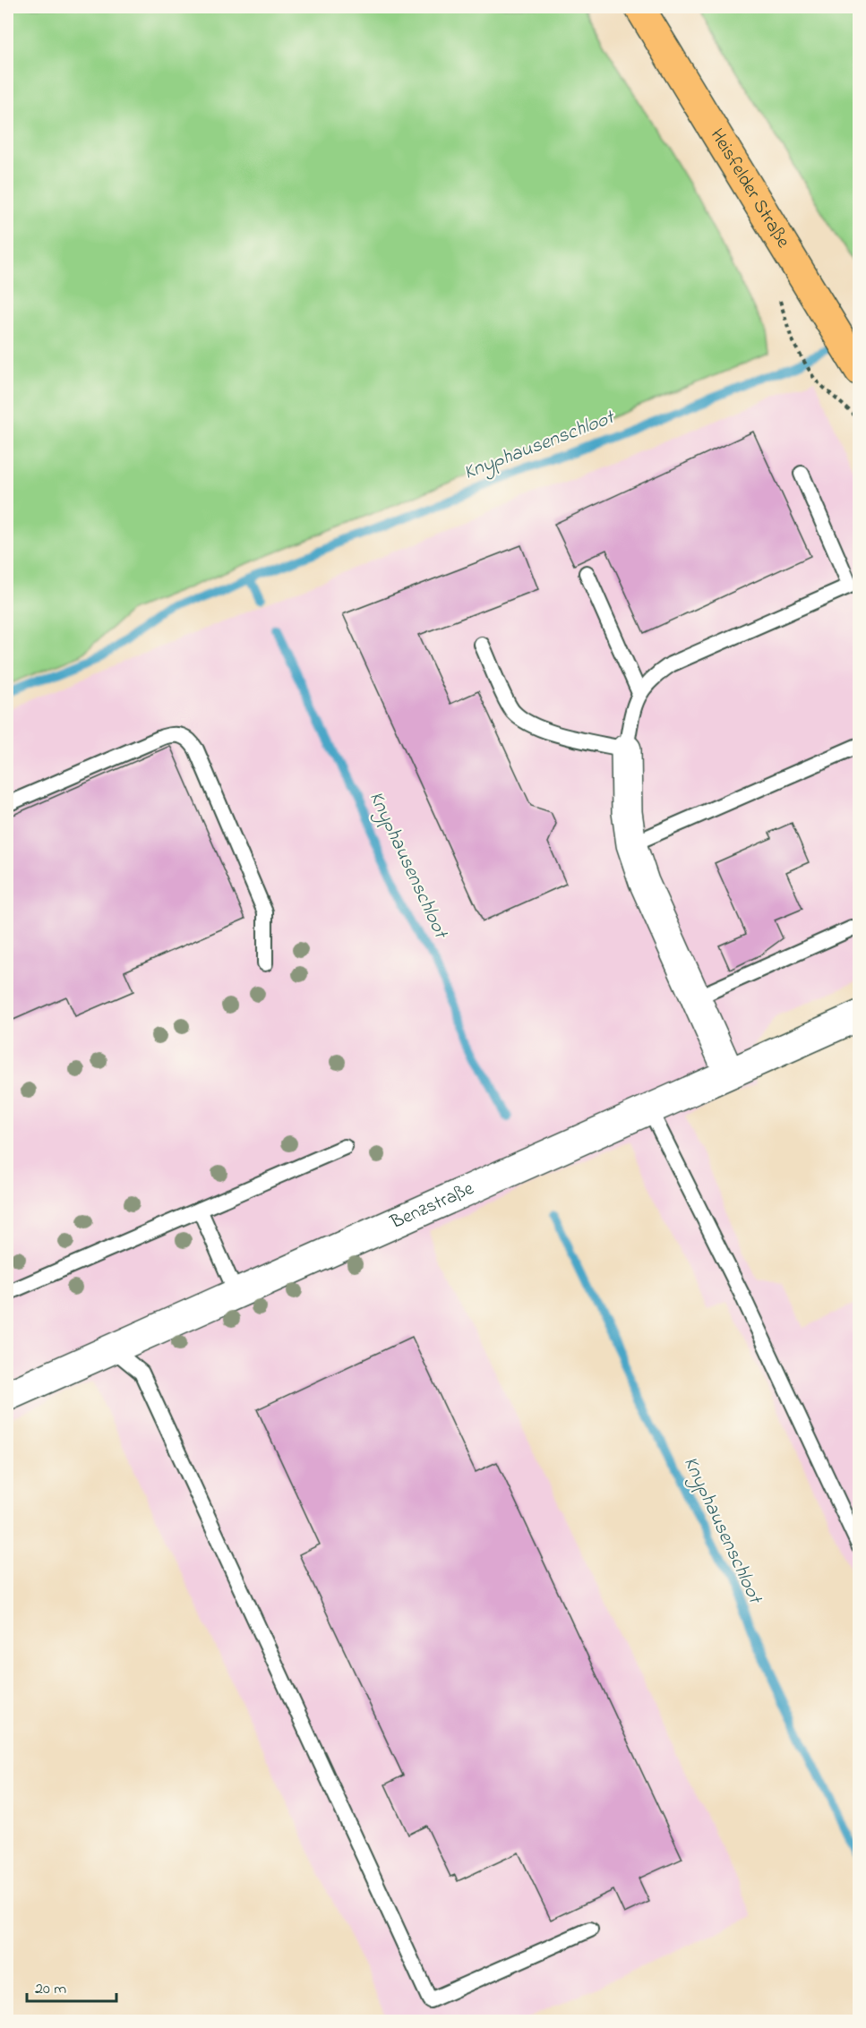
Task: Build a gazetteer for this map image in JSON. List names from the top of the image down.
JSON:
{
  "streets": {
    "main road": ["Heisfelder Straße"],
    "street": ["Benzstraße"]
  },
  "water": ["Knyphausenschloot"],
  "scale_bar": "20 m"
}
